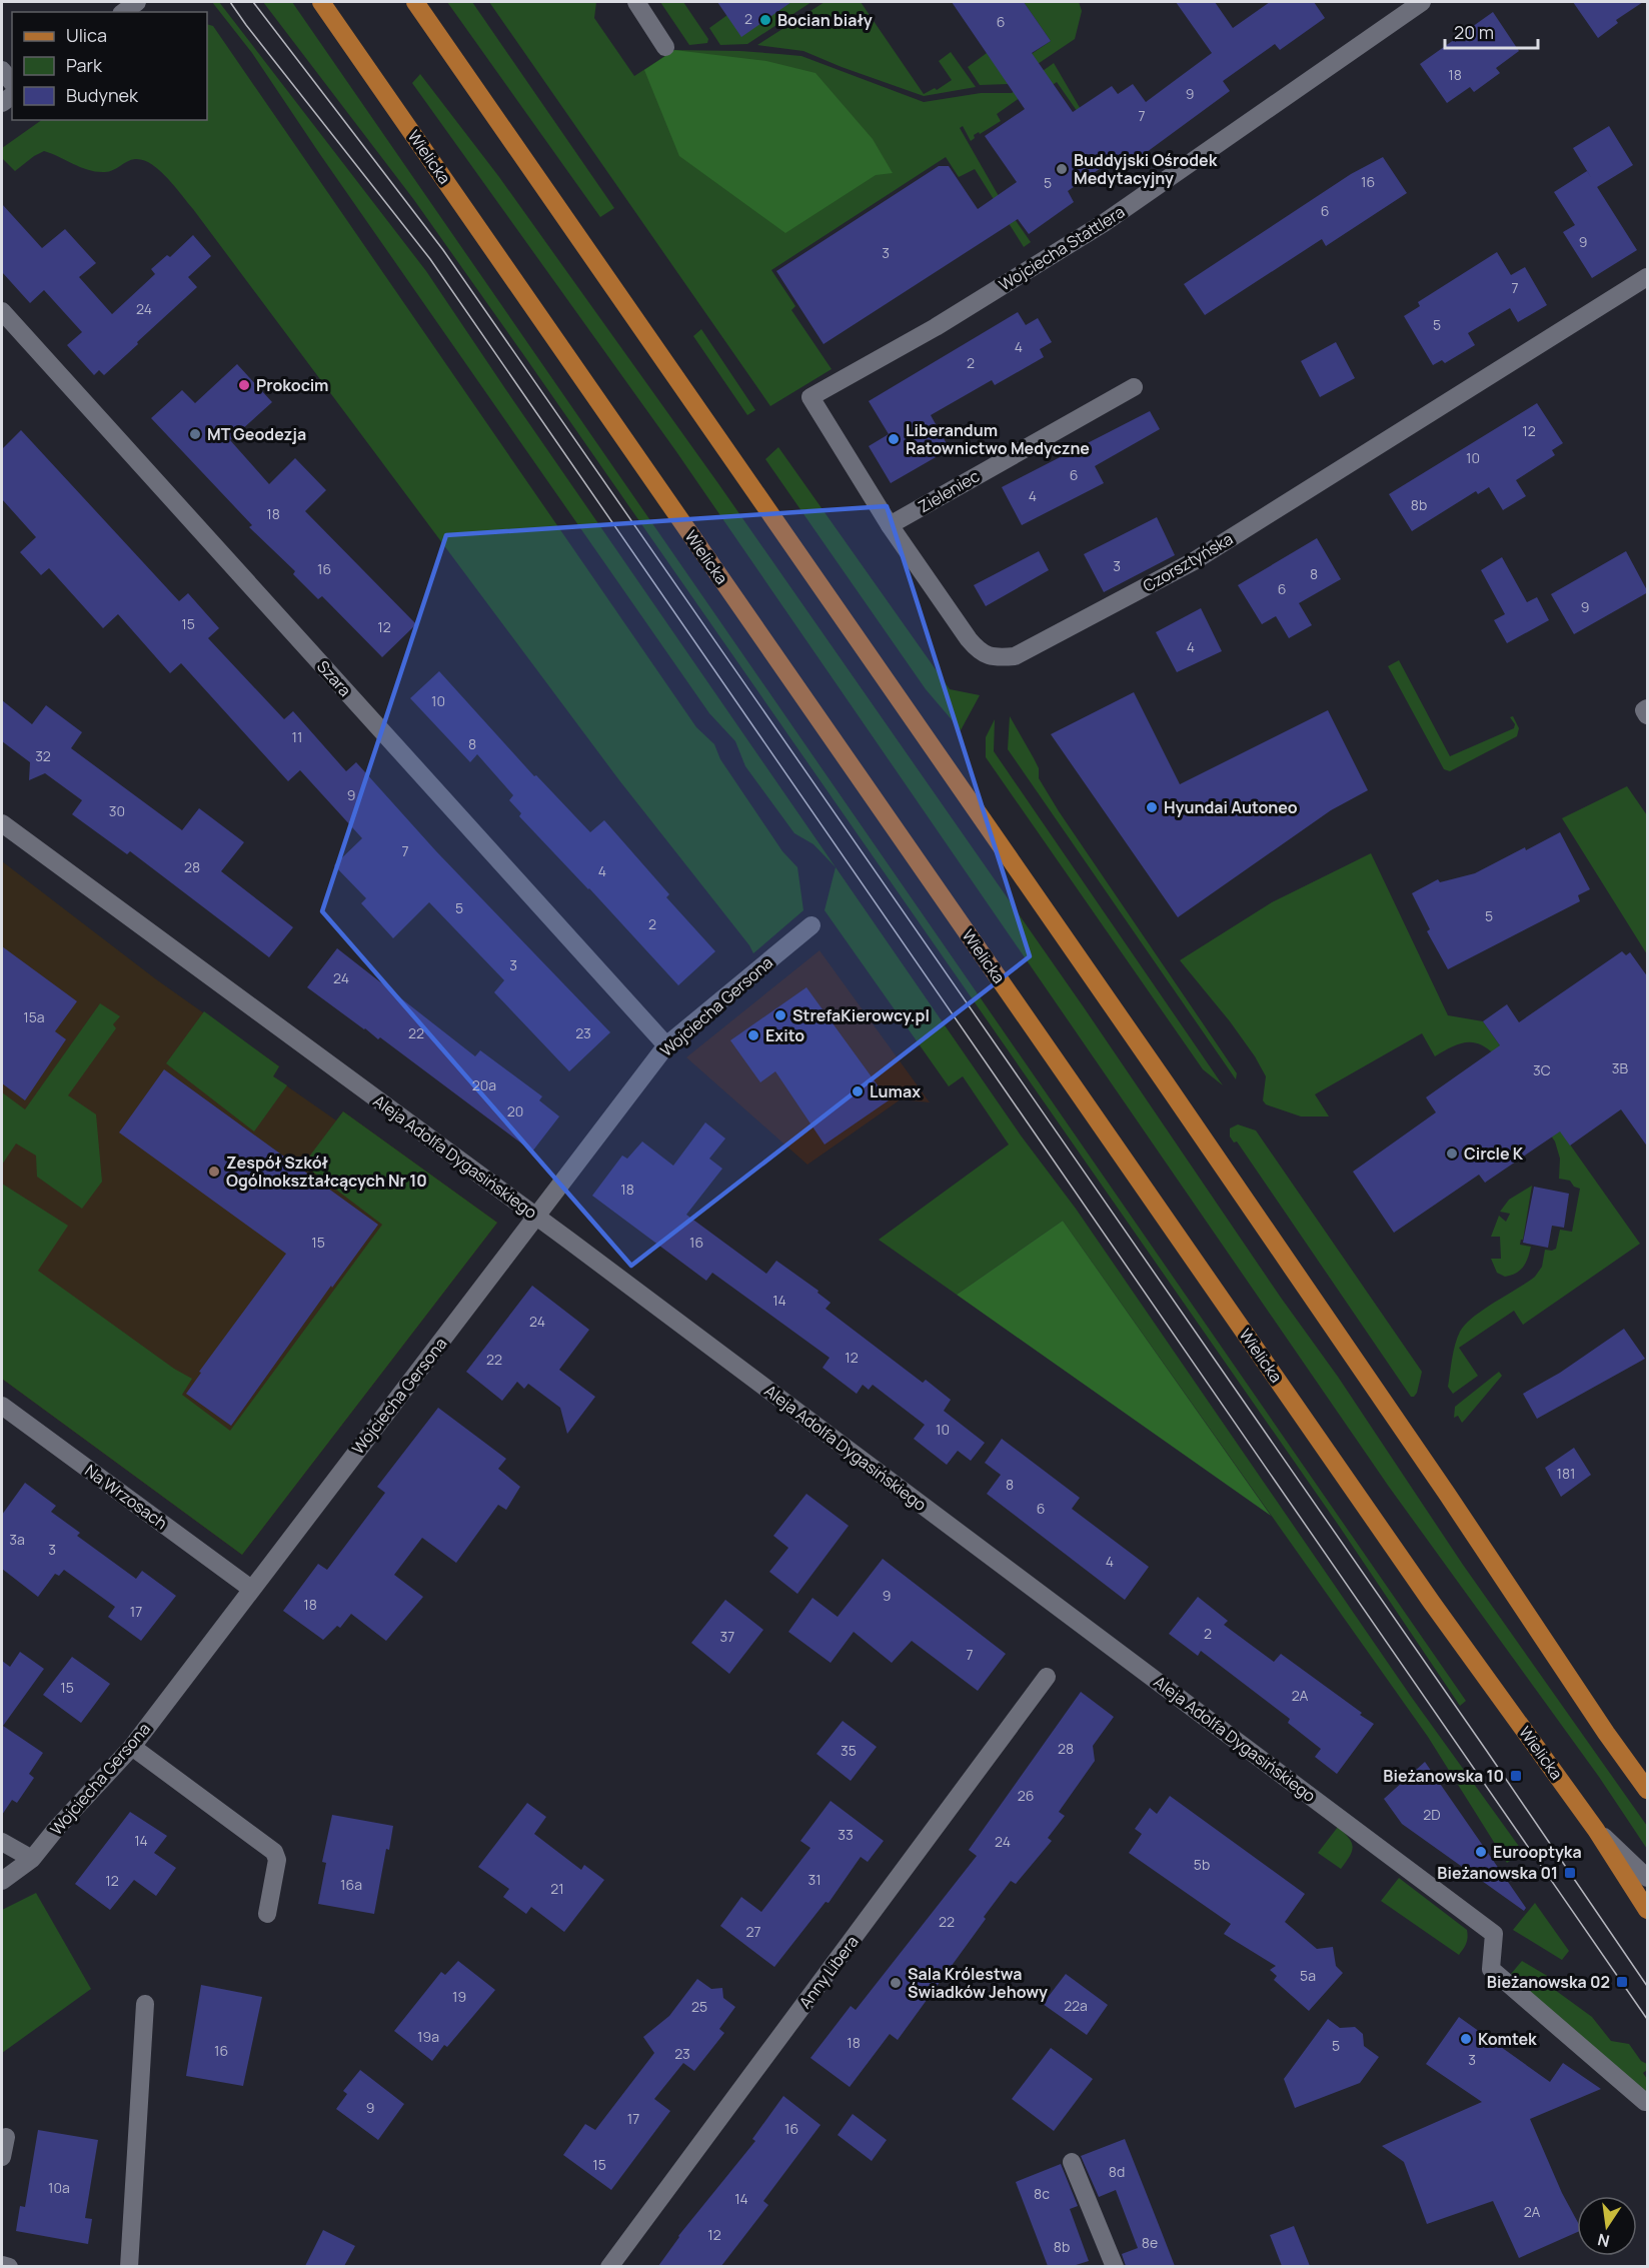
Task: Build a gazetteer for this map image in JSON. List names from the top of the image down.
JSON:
{
  "streets": {
    "main road": ["Wielicka"],
    "street": [
      "Wojciecha Stattlera",
      "Zieleniec",
      "Czorsztyńska",
      "Szara",
      "Wojciecha Gersona",
      "Aleja Adolfa Dygasińskiego",
      "Na Wrzosach",
      "Anny Libera"
    ]
  },
  "crossings": [
    ["Wojciecha Stattlera", "Czorsztyńska"],
    ["Zieleniec", "Czorsztyńska"],
    ["Szara", "Wojciecha Gersona"],
    ["Wojciecha Gersona", "Aleja Adolfa Dygasińskiego"],
    ["Wojciecha Gersona", "Na Wrzosach"]
  ],
  "places": {
    "other": [
      "Bocian biały",
      "Buddyjski Ośrodek Medytacyjny",
      "Prokocim",
      "MT Geodezja",
      "Liberandum Ratownictwo Medyczne",
      "Hyundai Autoneo",
      "StrefaKierowcy.pl",
      "Exito",
      "Lumax",
      "Circle K",
      "Zespół Szkół Ogólnokształcących Nr 10",
      "Eurooptyka",
      "Sala Królestwa Świadków Jehowy",
      "Komtek"
    ],
    "transit": ["Bieżanowska 10", "Bieżanowska 01", "Bieżanowska 02"]
  },
  "house_numbers": [
    "2",
    "6",
    "18",
    "9",
    "7",
    "16",
    "5",
    "6",
    "9",
    "3",
    "7",
    "24",
    "5",
    "4",
    "2",
    "12",
    "10",
    "6",
    "4",
    "8b",
    "18",
    "3",
    "16",
    "8",
    "6",
    "9",
    "15",
    "12",
    "4",
    "10",
    "11",
    "8",
    "32",
    "9",
    "30",
    "7",
    "28",
    "4",
    "5",
    "5",
    "2",
    "3",
    "24",
    "15a",
    "22",
    "23",
    "3B",
    "3C",
    "20a",
    "20",
    "18",
    "15",
    "16",
    "14",
    "24",
    "12",
    "22",
    "10",
    "181",
    "8",
    "6",
    "3a",
    "3",
    "4",
    "9",
    "18",
    "17",
    "2",
    "37",
    "7",
    "15",
    "2A",
    "28",
    "35",
    "26",
    "2D",
    "33",
    "14",
    "24",
    "5b",
    "31",
    "12",
    "16a",
    "21",
    "22",
    "27",
    "5a",
    "19",
    "22a",
    "25",
    "19a",
    "18",
    "5",
    "16",
    "23",
    "3",
    "9",
    "17",
    "16",
    "15",
    "8d",
    "10a",
    "8c",
    "14",
    "2A",
    "12",
    "8e",
    "8b"
  ],
  "legend": ["Ulica", "Park", "Budynek"],
  "scale_bar": "20 m",
  "north": "bottom"
}
